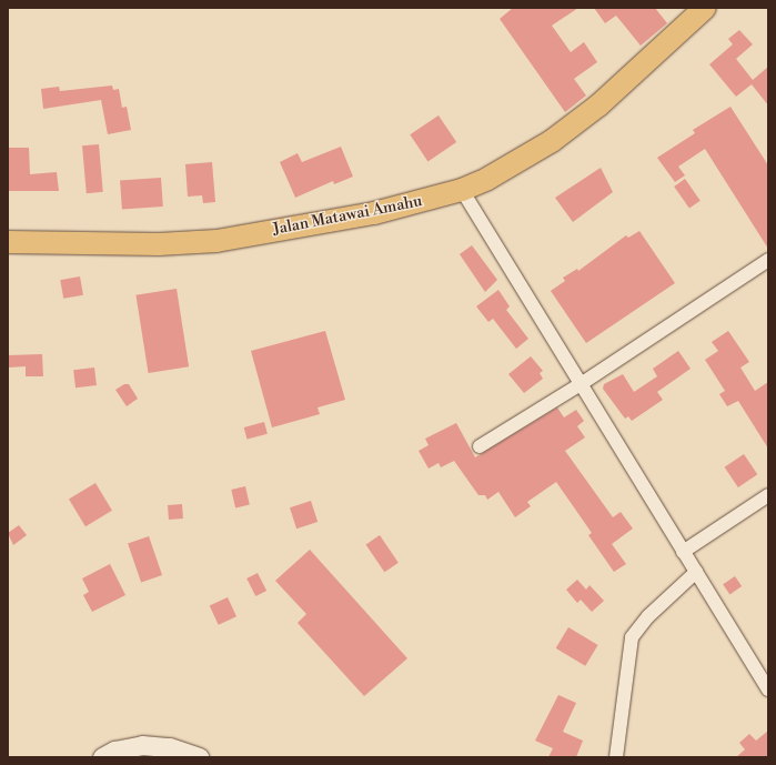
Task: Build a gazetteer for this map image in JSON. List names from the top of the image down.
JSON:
{
  "streets": {
    "highway": ["Jalan Matawai Amahu"]
  }
}
